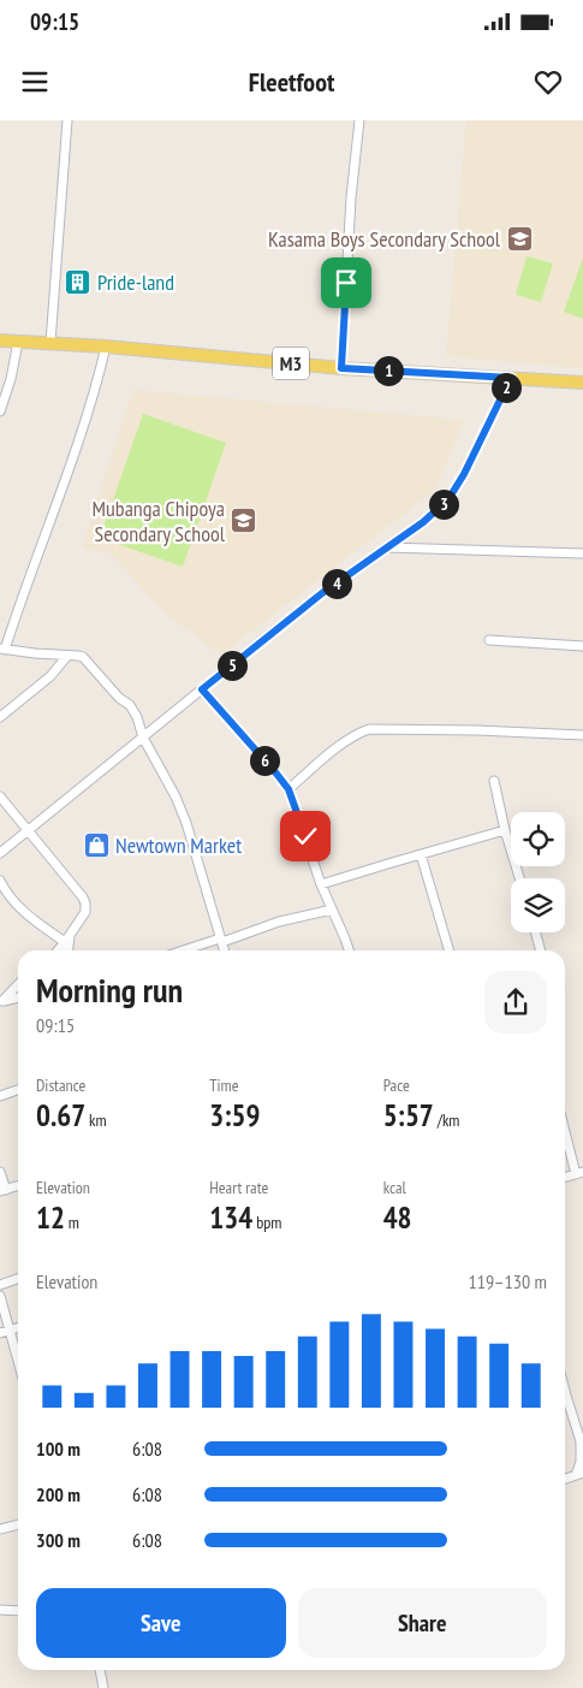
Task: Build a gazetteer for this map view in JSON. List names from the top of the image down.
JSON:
{
  "streets": {
    "main road": ["M3"]
  },
  "places": {
    "school or university": ["Kasama Boys Secondary School", "Mubanga Chipoya Secondary School"],
    "building": ["Pride-land"],
    "shop": ["Newtown Market"]
  },
  "page": {
    "status": "09:15",
    "header": "Fleetfoot",
    "pins": [
      "1",
      "2",
      "3",
      "4",
      "5",
      "6"
    ],
    "heading": ["Morning run", "09:15"],
    "stats": [
      ["Distance", "0.67 km"],
      ["Time", "3:59"],
      ["Pace", "5:57 /km"],
      ["Elevation", "12 m"],
      ["Heart rate", "134 bpm"],
      ["kcal", "48"]
    ],
    "chart": ["Elevation", "119–130 m"],
    "list": [
      {
        "name": "100 m",
        "note": "6:08"
      },
      {
        "name": "200 m",
        "note": "6:08"
      },
      {
        "name": "300 m",
        "note": "6:08"
      }
    ],
    "buttons": ["Save", "Share"]
  }
}
